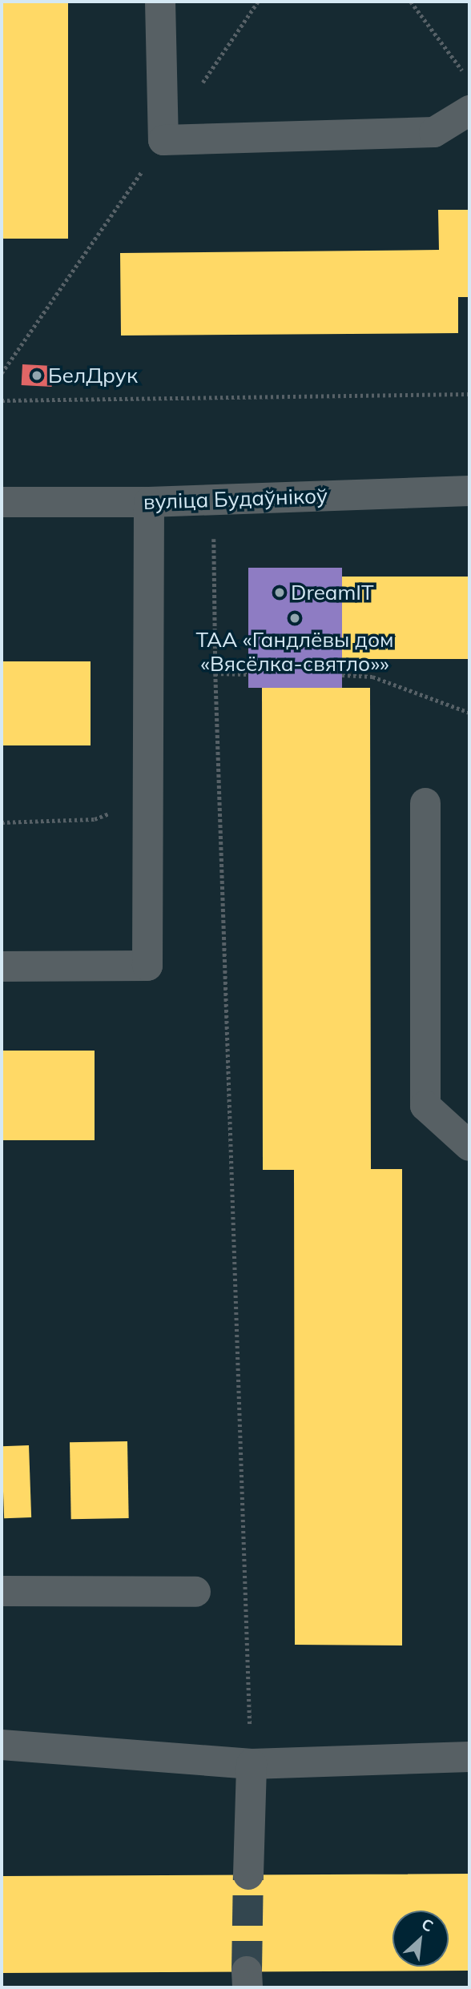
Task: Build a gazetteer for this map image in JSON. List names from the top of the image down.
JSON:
{
  "streets": {
    "street": ["вуліца Будаўнікоў"]
  },
  "places": ["БелДрук", "DreamIT", "ТАА «Гандлёвы дом «Вясёлка-святло»»"],
  "north": "top right"
}
